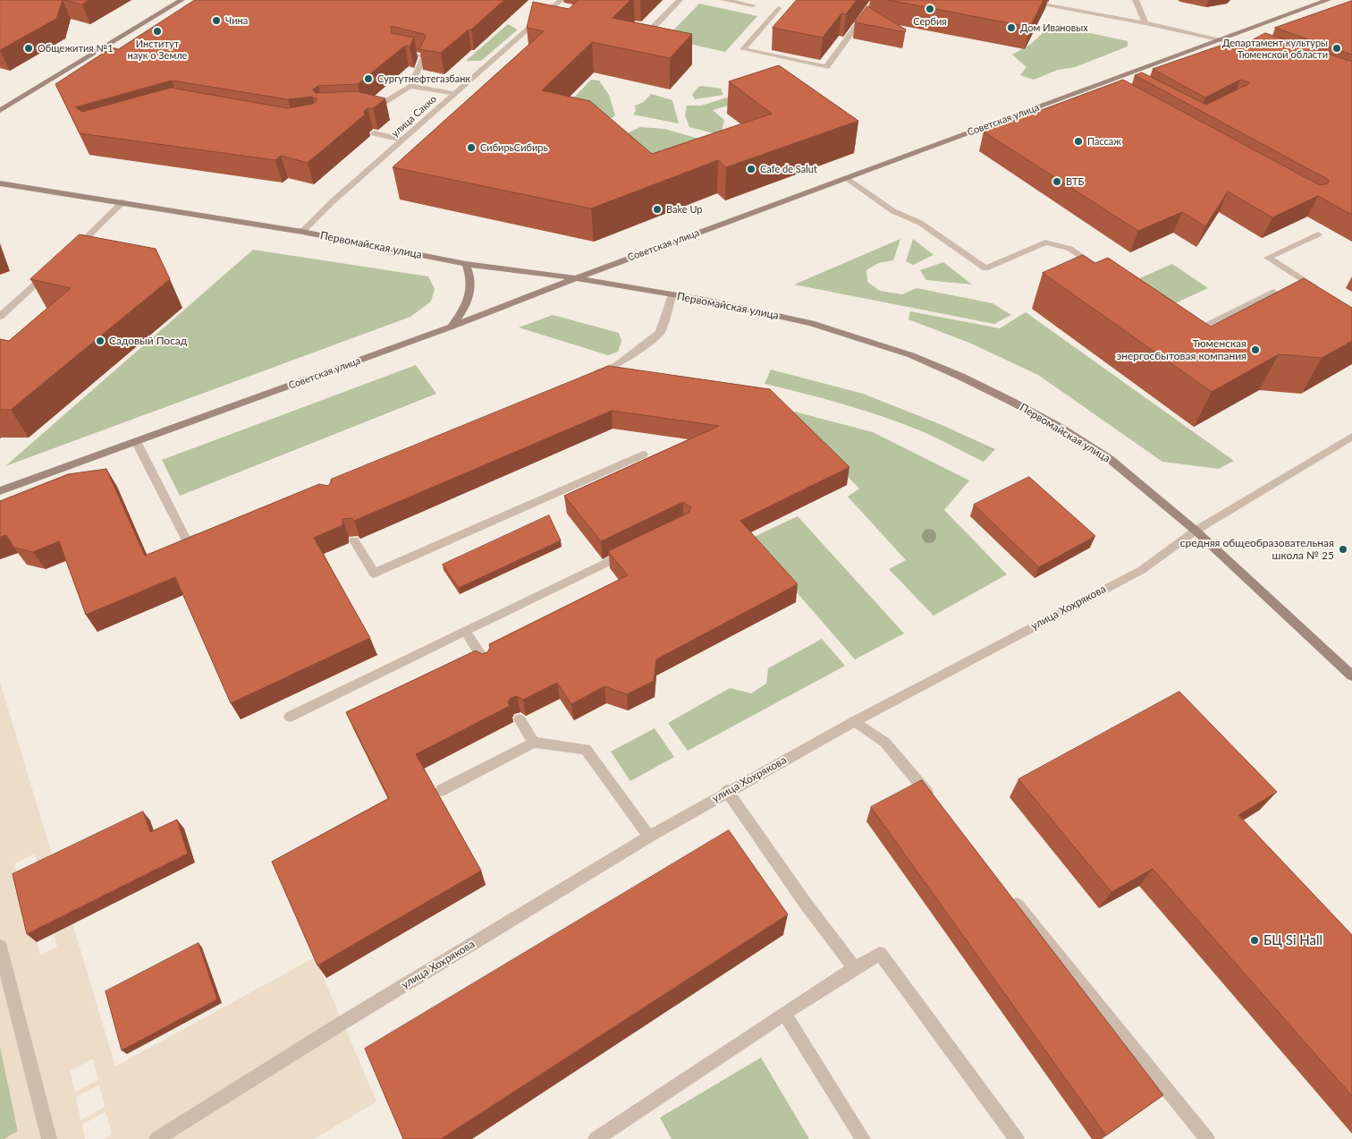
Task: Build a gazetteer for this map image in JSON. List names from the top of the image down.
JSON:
{
  "streets": {
    "street": [
      "улица Сакко",
      "Советская улица",
      "Первомайская улица",
      "улица Хохрякова"
    ]
  },
  "crossings": [
    ["улица Сакко", "Первомайская улица"],
    ["Советская улица", "Первомайская улица"],
    ["Первомайская улица", "улица Хохрякова"]
  ],
  "places": [
    "Сербия",
    "Чина",
    "Дом Ивановых",
    "Институт наук о Земле",
    "Общежития №1",
    "Департамент культуры Тюменской области",
    "Сургутнефтегазбанк",
    "Пассаж",
    "СибирьСибирь",
    "Cafe de Salut",
    "ВТБ",
    "Bake Up",
    "Садовый Посад",
    "Тюменская энергосбытовая компания",
    "средняя общеобразовательная школа № 25",
    "БЦ Si Hall"
  ]
}
